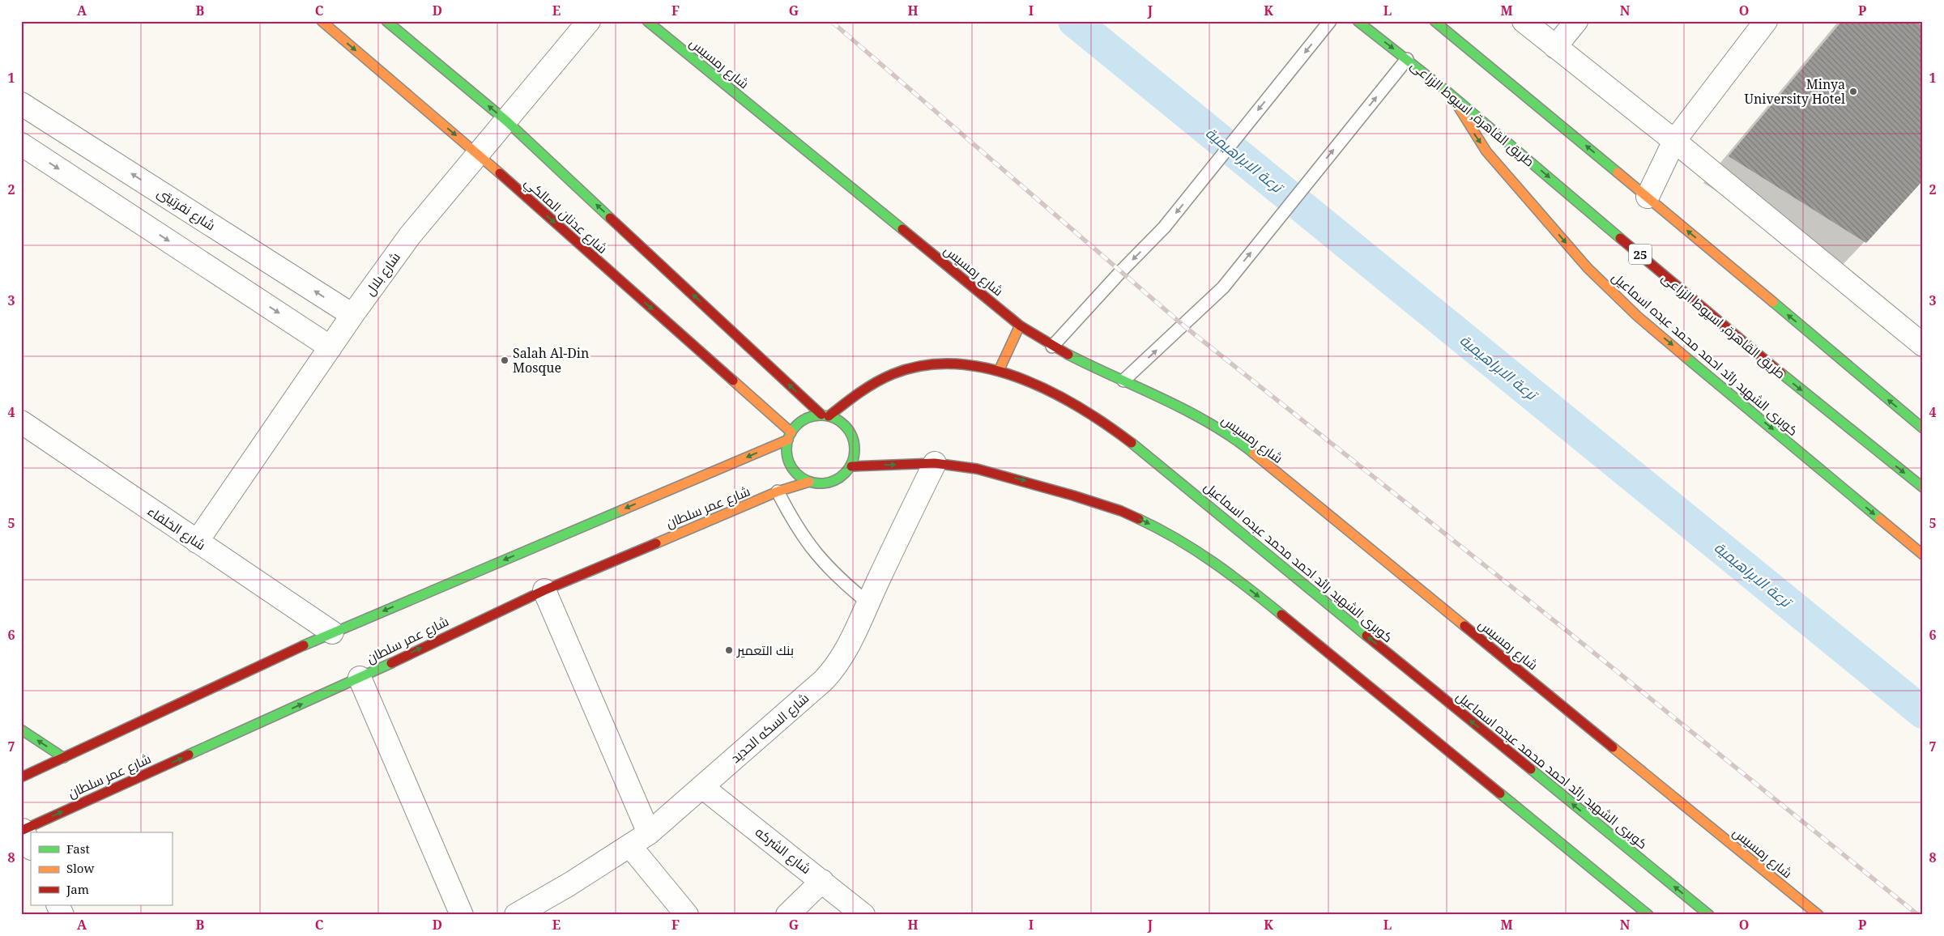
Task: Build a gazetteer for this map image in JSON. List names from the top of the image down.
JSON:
{
  "streets": {
    "main road": [
      "شارع رمسيس",
      "طريق القاهرة, اسيوط الزراعى",
      "شارع عدنان المالكي",
      "25",
      "كوبرى الشهيد رائد احمد محمد عبده اسماعيل",
      "شارع عمر سلطان"
    ],
    "street": [
      "شارع نفرتيتى",
      "شارع بلال",
      "شارع الخلفاء",
      "شارع السكه الحديد",
      "شارع الشركه"
    ]
  },
  "crossings": [
    ["طريق القاهرة, اسيوط الزراعى", "كوبرى الشهيد رائد احمد محمد عبده اسماعيل"],
    ["شارع نفرتيتى", "شارع بلال"],
    ["شارع عدنان المالكي", "شارع بلال"],
    ["شارع عدنان المالكي", "كوبرى الشهيد رائد احمد محمد عبده اسماعيل"],
    ["شارع عدنان المالكي", "شارع عمر سلطان"],
    ["شارع بلال", "شارع الخلفاء"],
    ["كوبرى الشهيد رائد احمد محمد عبده اسماعيل", "شارع عمر سلطان"],
    ["شارع السكه الحديد", "شارع الشركه"]
  ],
  "water": ["ترعة الابراهيمية"],
  "places": ["Minya University Hotel", "Salah Al-Din Mosque", "بنك التعمير"],
  "legend": ["Fast", "Slow", "Jam"],
  "grid": {
    "columns": [
      "A",
      "B",
      "C",
      "D",
      "E",
      "F",
      "G",
      "H",
      "I",
      "J",
      "K",
      "L",
      "M",
      "N",
      "O",
      "P"
    ],
    "rows": [
      "1",
      "2",
      "3",
      "4",
      "5",
      "6",
      "7",
      "8"
    ]
  }
}
